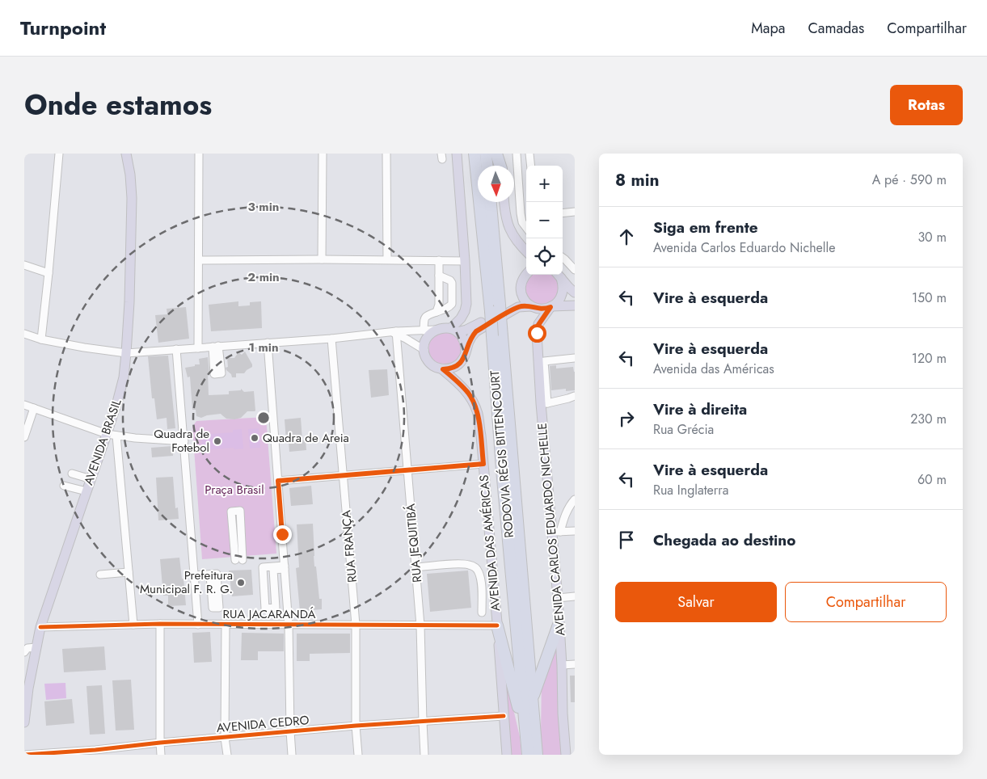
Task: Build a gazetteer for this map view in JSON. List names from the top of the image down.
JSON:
{
  "streets": {
    "highway": ["RODOVIA RÉGIS BITTENCOURT"],
    "main road": ["AVENIDA BRASIL", "AVENIDA CARLOS EDUARDO NICHELLE", "AVENIDA DAS AMÉRICAS"],
    "street": [
      "RUA JEQUITIBÁ",
      "RUA FRANÇA",
      "RUA JACARANDÁ",
      "AVENIDA CEDRO"
    ]
  },
  "crossings": [
    ["AVENIDA BRASIL", "RUA JACARANDÁ"],
    ["RUA JEQUITIBÁ", "RUA JACARANDÁ"],
    ["RUA JEQUITIBÁ", "AVENIDA CEDRO"],
    ["AVENIDA DAS AMÉRICAS", "RUA JACARANDÁ"],
    ["AVENIDA DAS AMÉRICAS", "AVENIDA CEDRO"],
    ["RUA FRANÇA", "RUA JACARANDÁ"],
    ["RUA FRANÇA", "AVENIDA CEDRO"]
  ],
  "parks": ["Praça Brasil"],
  "places": ["Quadra de Areia", "Quadra de Fotebol", "Prefeitura Municipal F. R. G."],
  "north": "bottom",
  "page": {
    "header": "Turnpoint",
    "nav": ["Mapa", "Camadas", "Compartilhar"],
    "title": "Onde estamos",
    "buttons": [
      "Rotas",
      ["Salvar", "Compartilhar"]
    ],
    "heading": ["8 min", "A pé · 590 m"],
    "map_buttons": ["+", "−"],
    "list": [
      ["Siga em frente", "Avenida Carlos Eduardo Nichelle", "30 m"],
      ["Vire à esquerda", "150 m"],
      ["Vire à esquerda", "Avenida das Américas", "120 m"],
      ["Vire à direita", "Rua Grécia", "230 m"],
      ["Vire à esquerda", "Rua Inglaterra", "60 m"],
      "Chegada ao destino"
    ]
  },
  "rings": ["3 min", "2 min", "1 min"]
}
